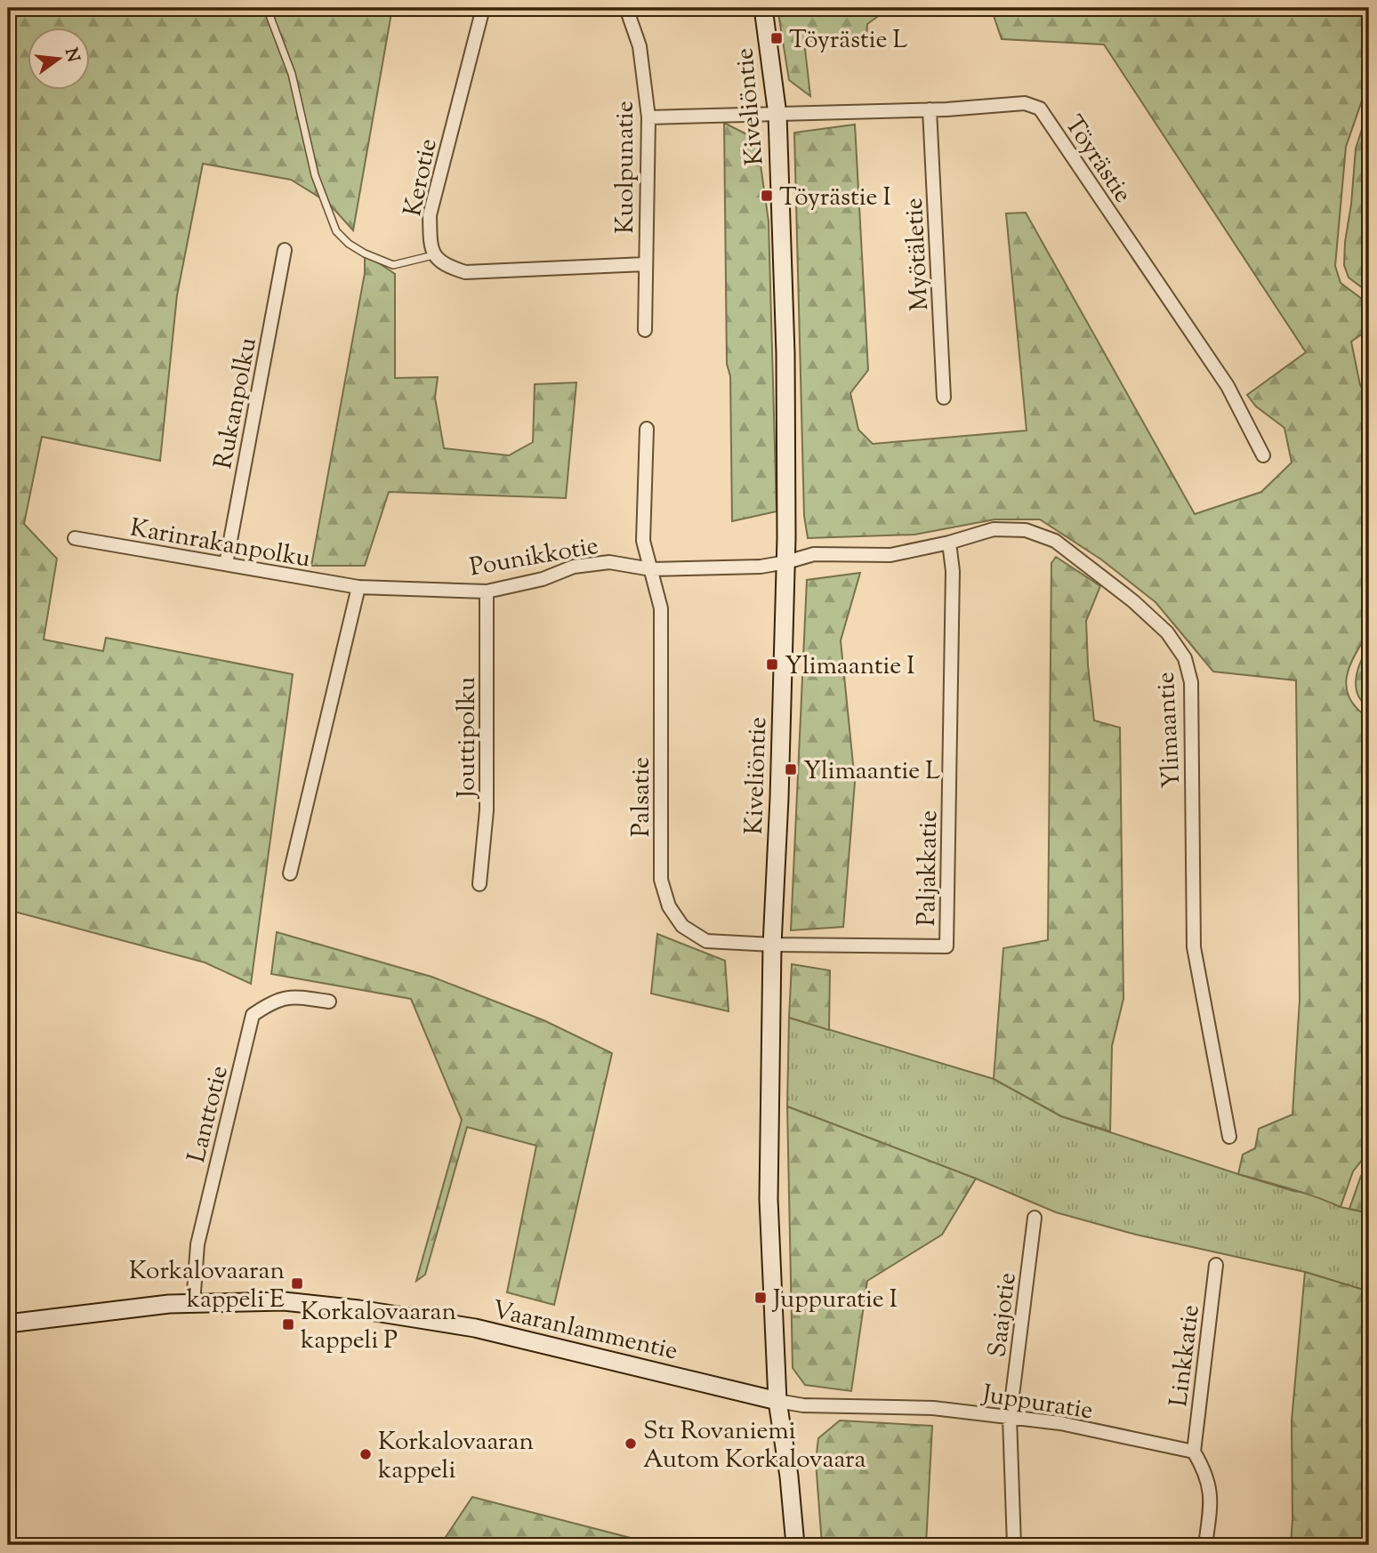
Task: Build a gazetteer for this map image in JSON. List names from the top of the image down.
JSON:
{
  "streets": {
    "street": [
      "Kiveliöntie",
      "Töyrästie",
      "Kuolpunatie",
      "Kerotie",
      "Myötäletie",
      "Rukanpolku",
      "Karinrakanpolku",
      "Pounikkotie",
      "Ylimaantie",
      "Jouttipolku",
      "Palsatie",
      "Paljakkatie",
      "Lanttotie",
      "Saajotie",
      "Vaaranlammentie",
      "Linkkatie",
      "Juppuratie"
    ]
  },
  "crossings": [
    ["Kiveliöntie", "Töyrästie"],
    ["Kiveliöntie", "Pounikkotie"],
    ["Kiveliöntie", "Ylimaantie"],
    ["Kiveliöntie", "Palsatie"],
    ["Kiveliöntie", "Paljakkatie"],
    ["Kiveliöntie", "Vaaranlammentie"],
    ["Kiveliöntie", "Juppuratie"],
    ["Töyrästie", "Kuolpunatie"],
    ["Töyrästie", "Myötäletie"],
    ["Rukanpolku", "Karinrakanpolku"],
    ["Karinrakanpolku", "Pounikkotie"],
    ["Pounikkotie", "Ylimaantie"],
    ["Pounikkotie", "Jouttipolku"],
    ["Pounikkotie", "Palsatie"],
    ["Ylimaantie", "Paljakkatie"],
    ["Palsatie", "Paljakkatie"],
    ["Lanttotie", "Vaaranlammentie"],
    ["Saajotie", "Juppuratie"],
    ["Vaaranlammentie", "Juppuratie"],
    ["Linkkatie", "Juppuratie"]
  ],
  "places": {
    "transit": [
      "Töyrästie L",
      "Töyrästie I",
      "Ylimaantie I",
      "Ylimaantie L",
      "Korkalovaaran kappeli E",
      "Juppuratie I",
      "Korkalovaaran kappeli P"
    ],
    "other": ["St1 Rovaniemi Autom Korkalovaara", "Korkalovaaran kappeli"]
  },
  "north": "right"
}
